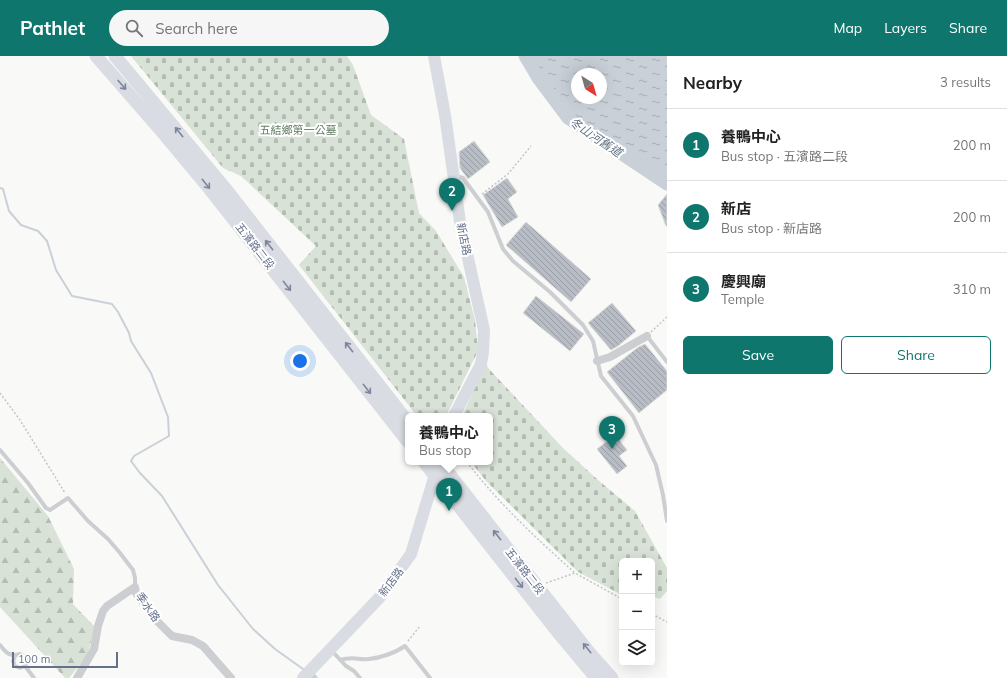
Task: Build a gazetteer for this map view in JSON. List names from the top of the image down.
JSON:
{
  "streets": {
    "main road": ["五濱路二段"],
    "street": ["新店路", "季水路"]
  },
  "crossings": [
    ["新店路", "五濱路二段"]
  ],
  "water": ["冬山河舊道"],
  "parks": ["五結鄉第一公墓"],
  "scale_bar": "100 m",
  "north": "bottom right",
  "page": {
    "header": "Pathlet",
    "search": "Search here",
    "nav": ["Map", "Layers", "Share"],
    "heading": ["Nearby", "3 results"],
    "list": [
      {
        "mark": "1",
        "name": "養鴨中心",
        "note": "Bus stop · 五濱路二段",
        "value": "200 m"
      },
      {
        "mark": "2",
        "name": "新店",
        "note": "Bus stop · 新店路",
        "value": "200 m"
      },
      {
        "mark": "3",
        "name": "慶興廟",
        "note": "Temple",
        "value": "310 m"
      }
    ],
    "pins": ["2", "3", "1"],
    "buttons": ["Save", "Share"],
    "popup": ["養鴨中心", "Bus stop"],
    "map_buttons": ["+", "−"],
    "scale": "100 m"
  }
}
